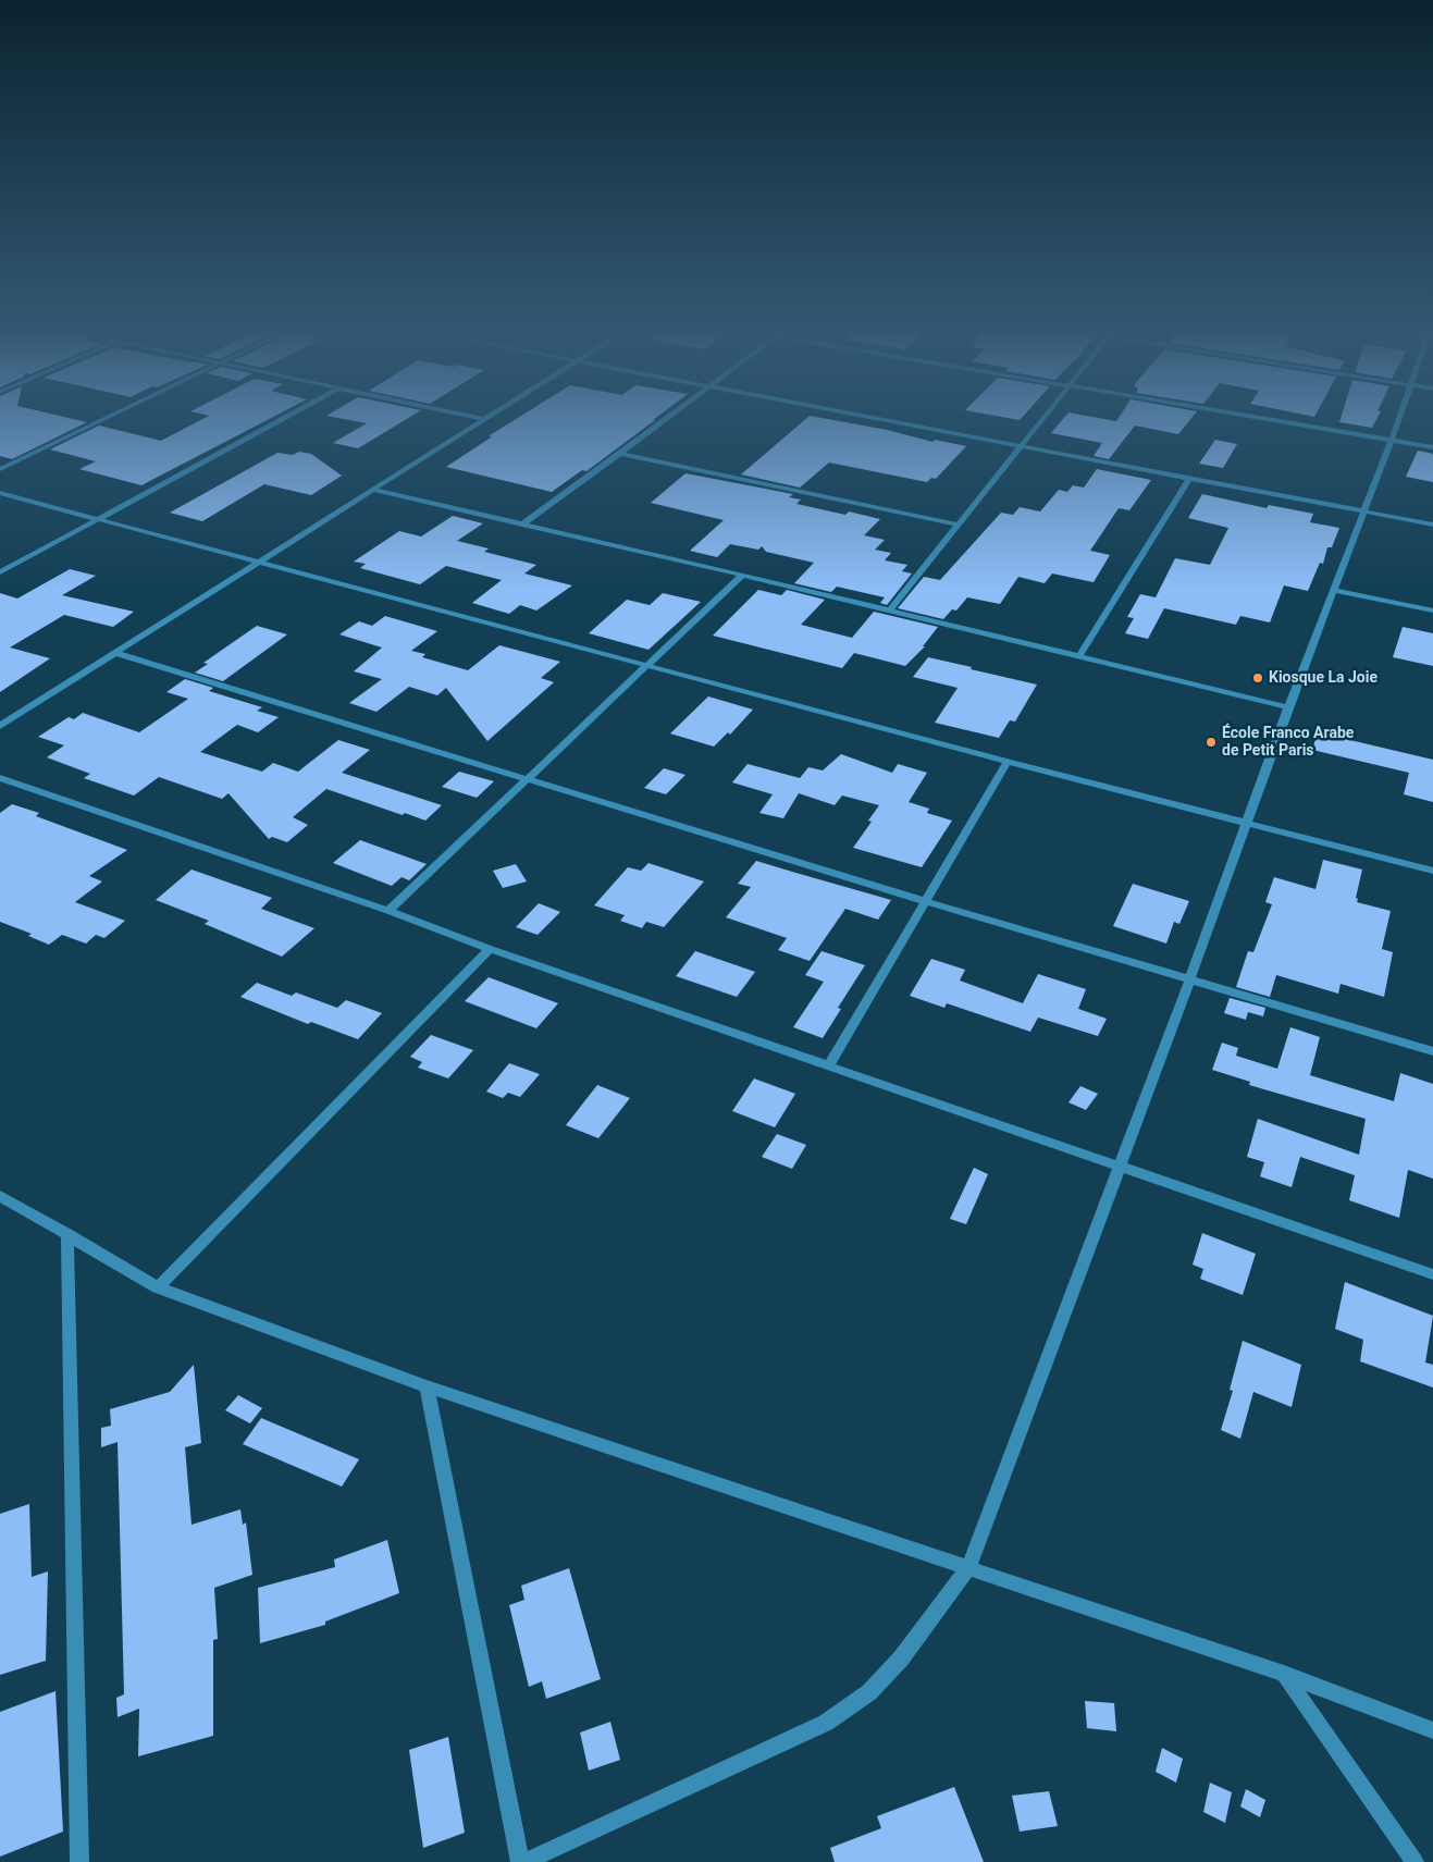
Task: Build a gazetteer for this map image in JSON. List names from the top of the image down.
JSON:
{
  "places": ["Kiosque La Joie", "École Franco Arabe de Petit Paris"]
}
